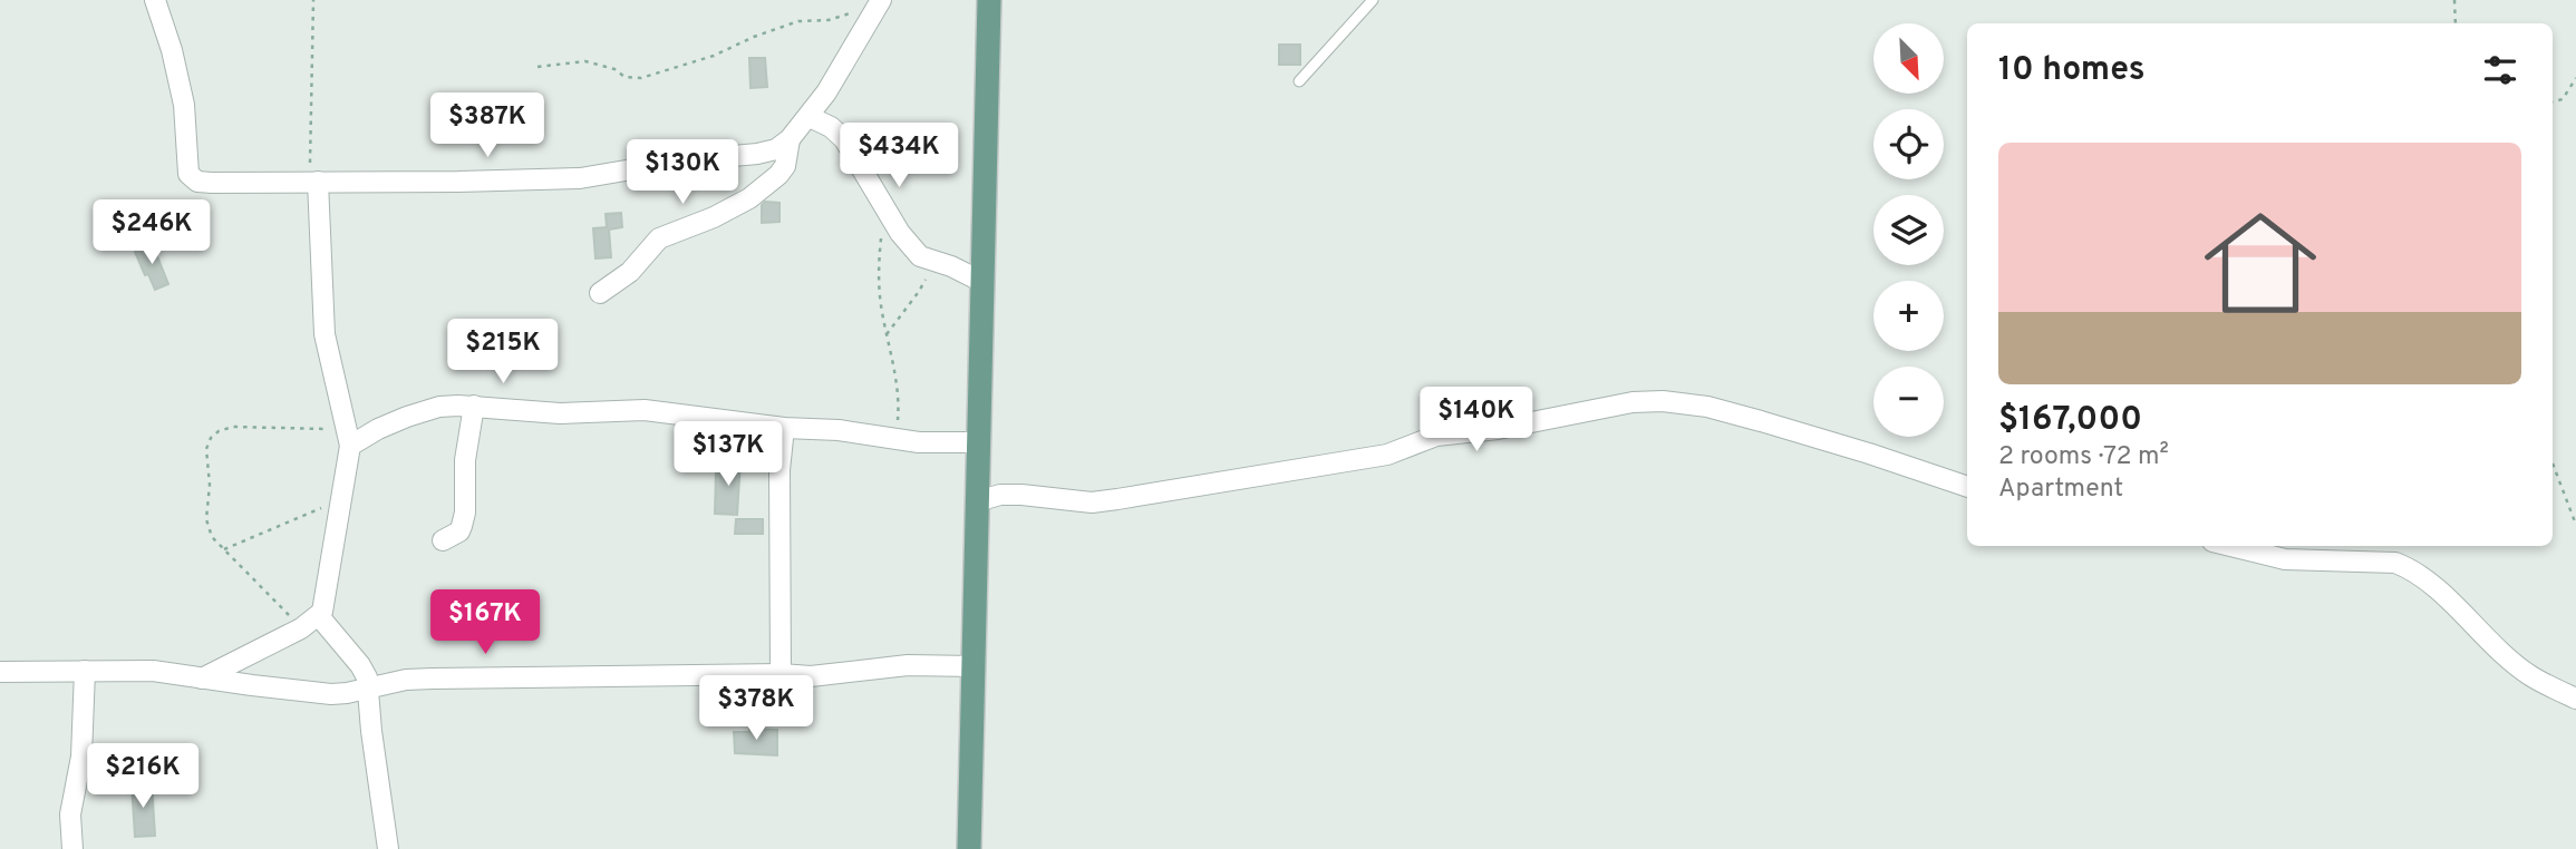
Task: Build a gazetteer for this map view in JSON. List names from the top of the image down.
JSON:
{
  "north": "bottom right",
  "page": {
    "map_buttons": ["+", "−"],
    "heading": "10 homes",
    "price": [
      "$387K",
      "$434K",
      "$130K",
      "$246K",
      "$215K",
      "$140K",
      "$137K",
      "$167K",
      "$378K",
      "$216K"
    ],
    "list": [
      {
        "name": "$167,000",
        "note": "2 rooms · 72 m² · Apartment"
      }
    ]
  }
}
